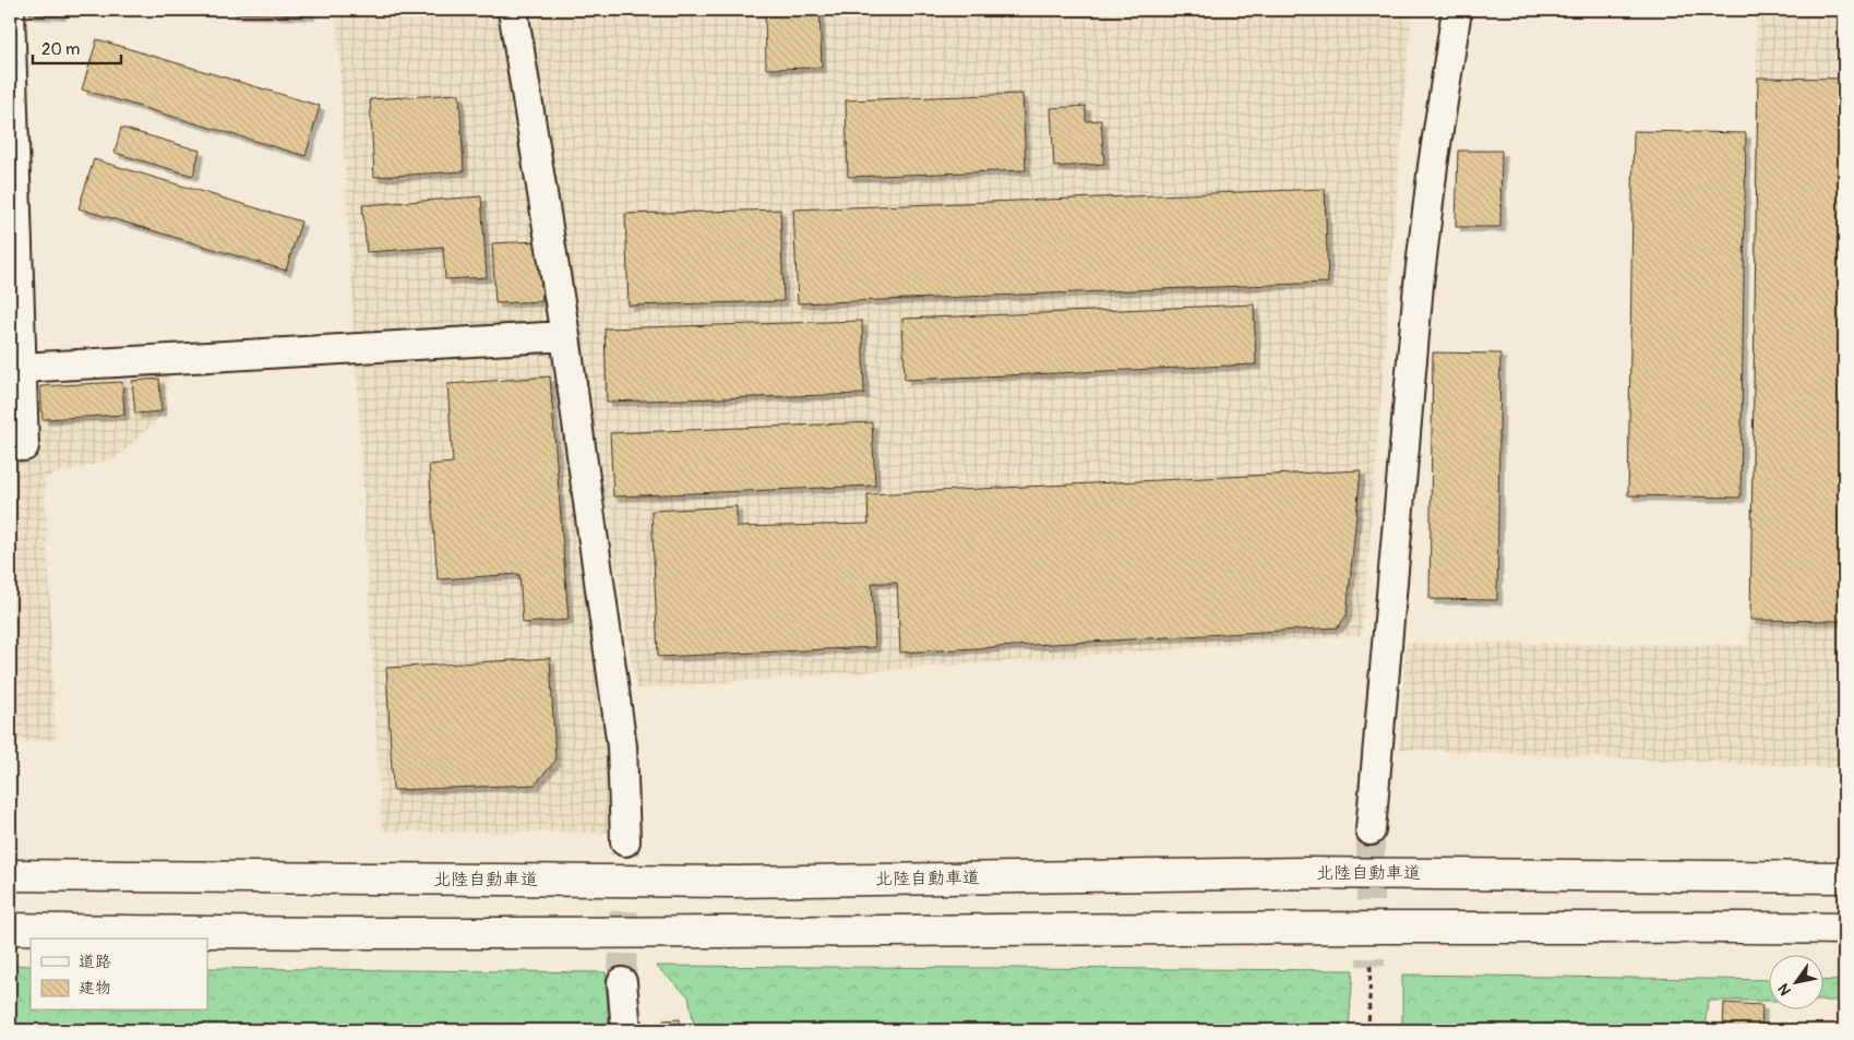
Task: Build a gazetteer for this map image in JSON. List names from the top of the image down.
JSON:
{
  "streets": {
    "highway": ["北陸自動車道"]
  },
  "legend": ["道路", "建物"],
  "scale_bar": "20 m",
  "north": "bottom left"
}
